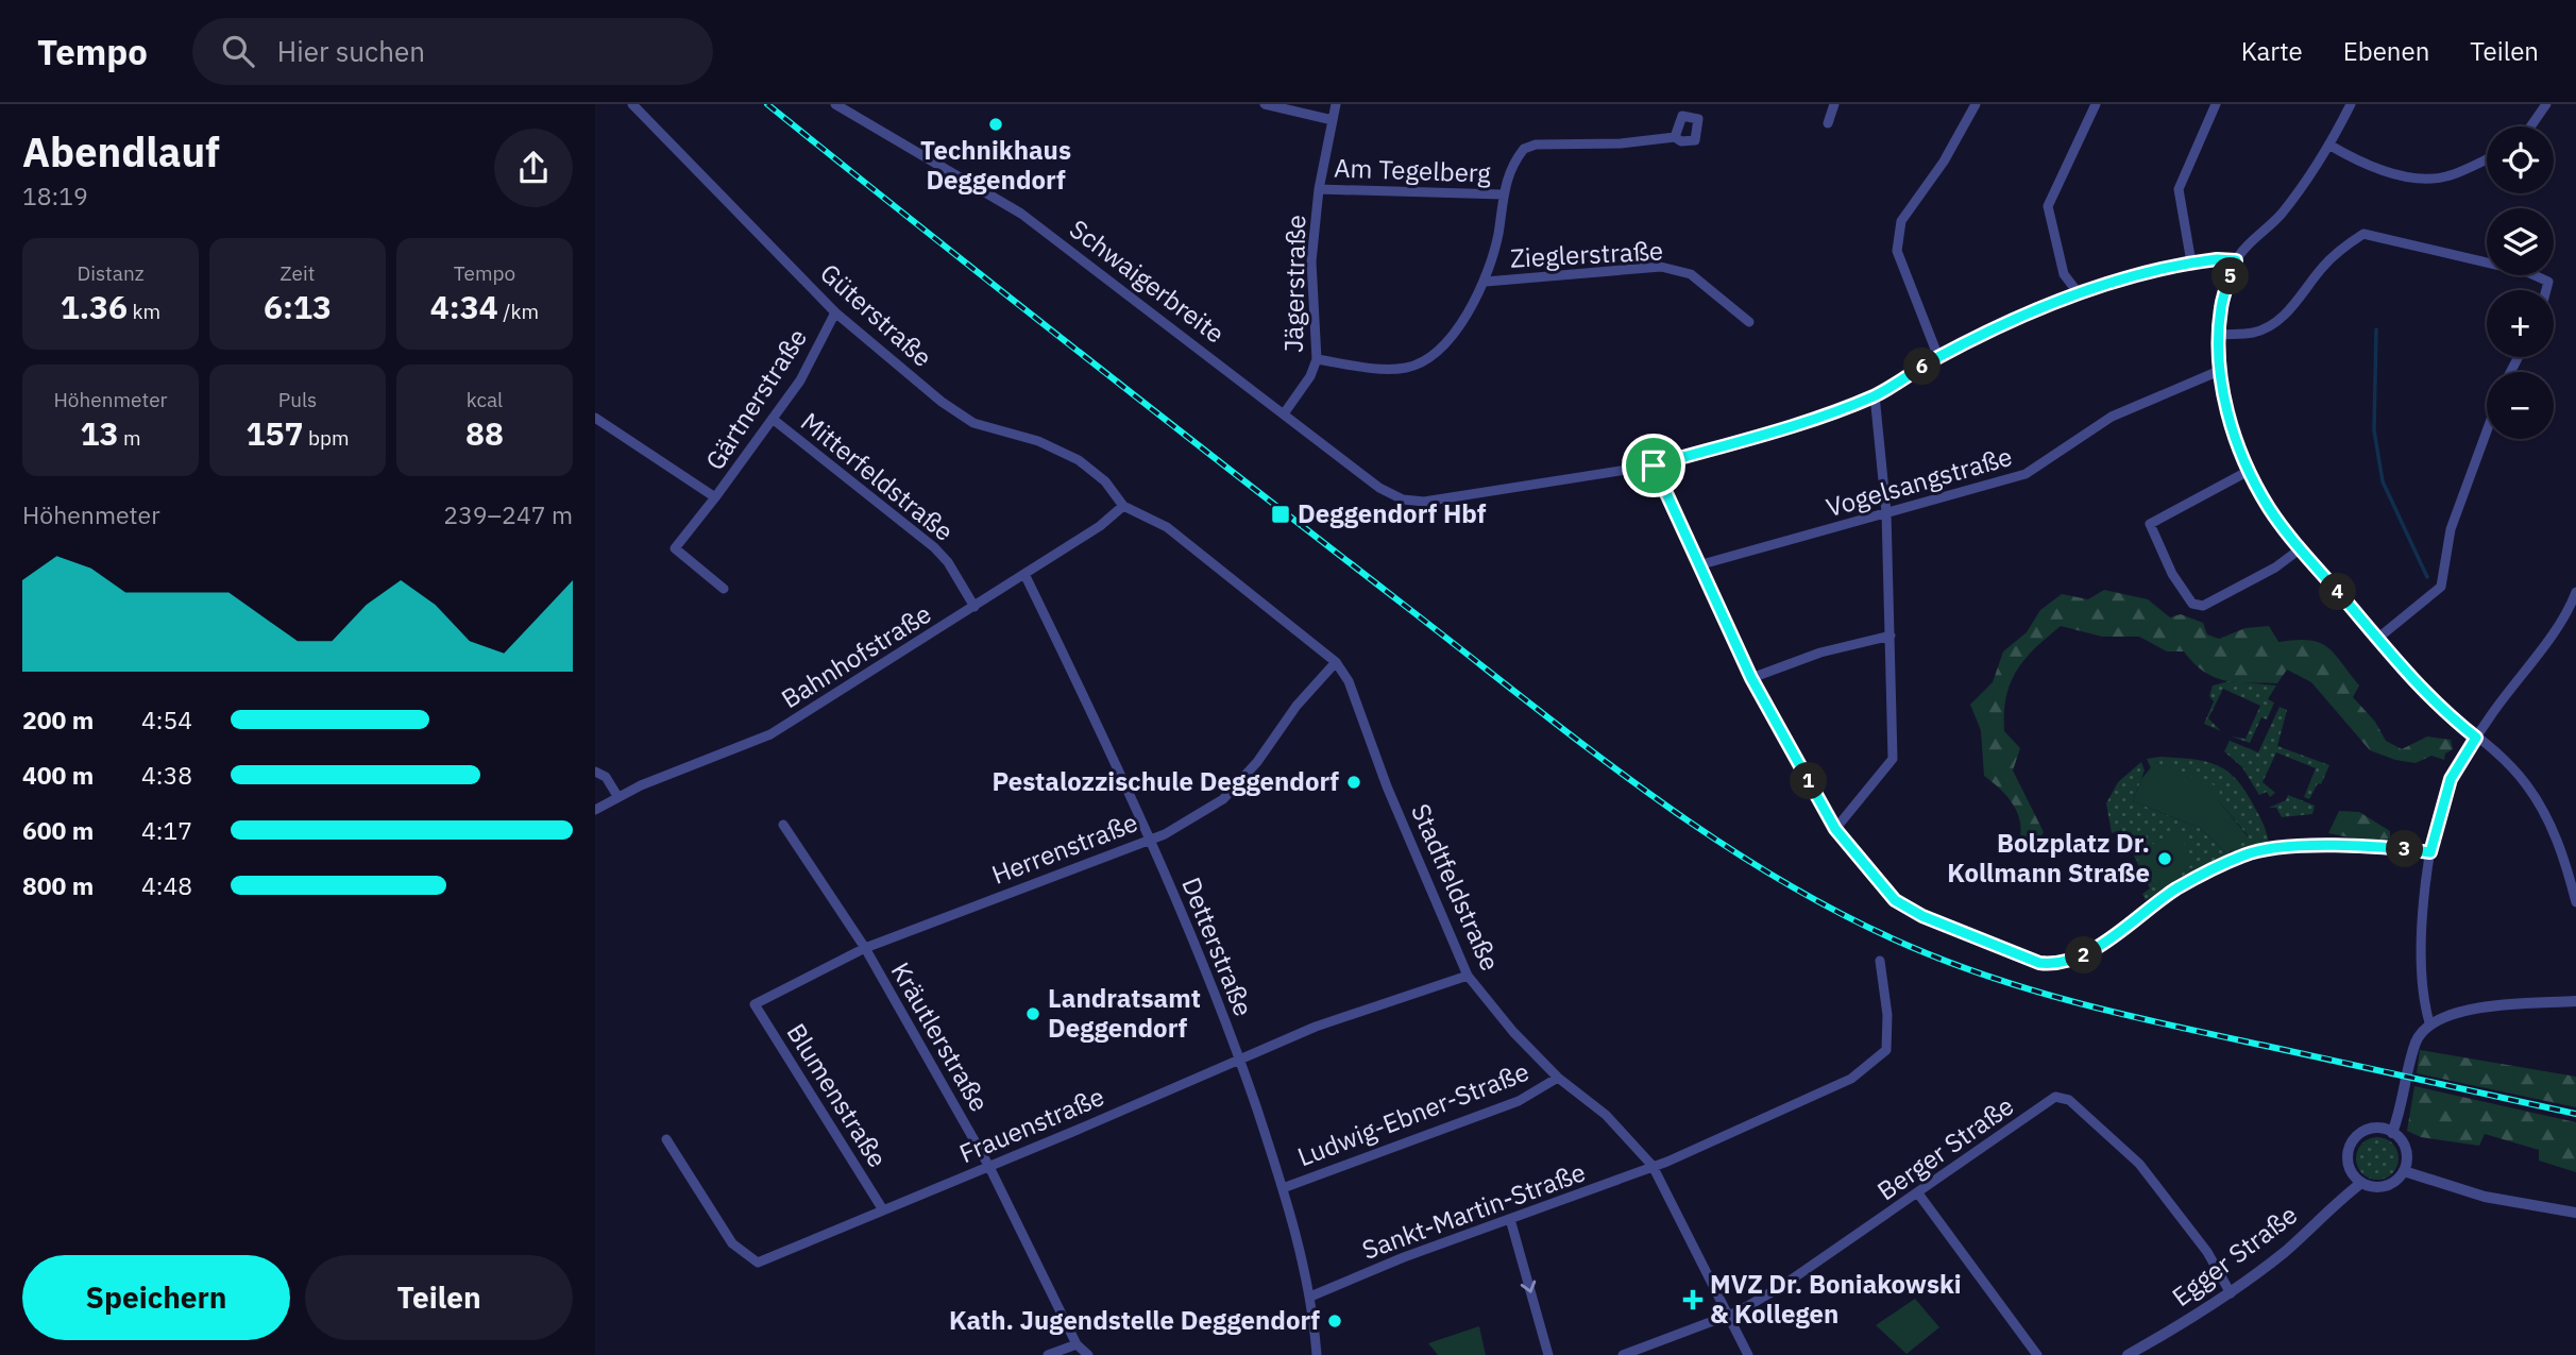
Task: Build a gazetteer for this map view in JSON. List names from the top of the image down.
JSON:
{
  "streets": {
    "street": [
      "Am Tegelberg",
      "Zieglerstraße",
      "Schwaigerbreite",
      "Jägerstraße",
      "Güterstraße",
      "Gärtnerstraße",
      "Mitterfeldstraße",
      "Vogelsangstraße",
      "Bahnhofstraße",
      "Herrenstraße",
      "Stadtfeldstraße",
      "Detterstraße",
      "Kräutlerstraße",
      "Blumenstraße",
      "Ludwig-Ebner-Straße",
      "Frauenstraße",
      "Berger Straße",
      "Sankt-Martin-Straße",
      "Egger Straße"
    ]
  },
  "crossings": [
    ["Am Tegelberg", "Zieglerstraße"],
    ["Am Tegelberg", "Jägerstraße"],
    ["Zieglerstraße", "Jägerstraße"],
    ["Schwaigerbreite", "Jägerstraße"],
    ["Güterstraße", "Gärtnerstraße"],
    ["Güterstraße", "Bahnhofstraße"],
    ["Güterstraße", "Stadtfeldstraße"],
    ["Gärtnerstraße", "Mitterfeldstraße"],
    ["Mitterfeldstraße", "Bahnhofstraße"],
    ["Bahnhofstraße", "Stadtfeldstraße"],
    ["Bahnhofstraße", "Detterstraße"],
    ["Herrenstraße", "Stadtfeldstraße"],
    ["Herrenstraße", "Detterstraße"],
    ["Herrenstraße", "Kräutlerstraße"],
    ["Herrenstraße", "Blumenstraße"],
    ["Stadtfeldstraße", "Ludwig-Ebner-Straße"],
    ["Stadtfeldstraße", "Frauenstraße"],
    ["Stadtfeldstraße", "Berger Straße"],
    ["Stadtfeldstraße", "Sankt-Martin-Straße"],
    ["Detterstraße", "Ludwig-Ebner-Straße"],
    ["Detterstraße", "Frauenstraße"],
    ["Detterstraße", "Sankt-Martin-Straße"],
    ["Kräutlerstraße", "Frauenstraße"],
    ["Blumenstraße", "Frauenstraße"],
    ["Berger Straße", "Egger Straße"]
  ],
  "places": {
    "other": [
      "Technikhaus Deggendorf",
      "Pestalozzischule Deggendorf",
      "Bolzplatz Dr. Kollmann Straße",
      "Landratsamt Deggendorf",
      "Kath. Jugendstelle Deggendorf"
    ],
    "transit": ["Deggendorf Hbf"],
    "health": ["MVZ Dr. Boniakowski & Kollegen"]
  },
  "page": {
    "header": "Tempo",
    "search": "Hier suchen",
    "nav": ["Karte", "Ebenen", "Teilen"],
    "heading": ["Abendlauf", "18:19"],
    "map_buttons": ["+", "−"],
    "stats": [
      ["Distanz", "1.36 km"],
      ["Zeit", "6:13"],
      ["Tempo", "4:34 /km"],
      ["Höhenmeter", "13 m"],
      ["Puls", "157 bpm"],
      ["kcal", "88"]
    ],
    "pins": [
      "5",
      "6",
      "4",
      "1",
      "3",
      "2"
    ],
    "chart": ["Höhenmeter", "239–247 m"],
    "list": [
      {
        "name": "200 m",
        "note": "4:54"
      },
      {
        "name": "400 m",
        "note": "4:38"
      },
      {
        "name": "600 m",
        "note": "4:17"
      },
      {
        "name": "800 m",
        "note": "4:48"
      }
    ],
    "buttons": ["Speichern", "Teilen"]
  }
}
